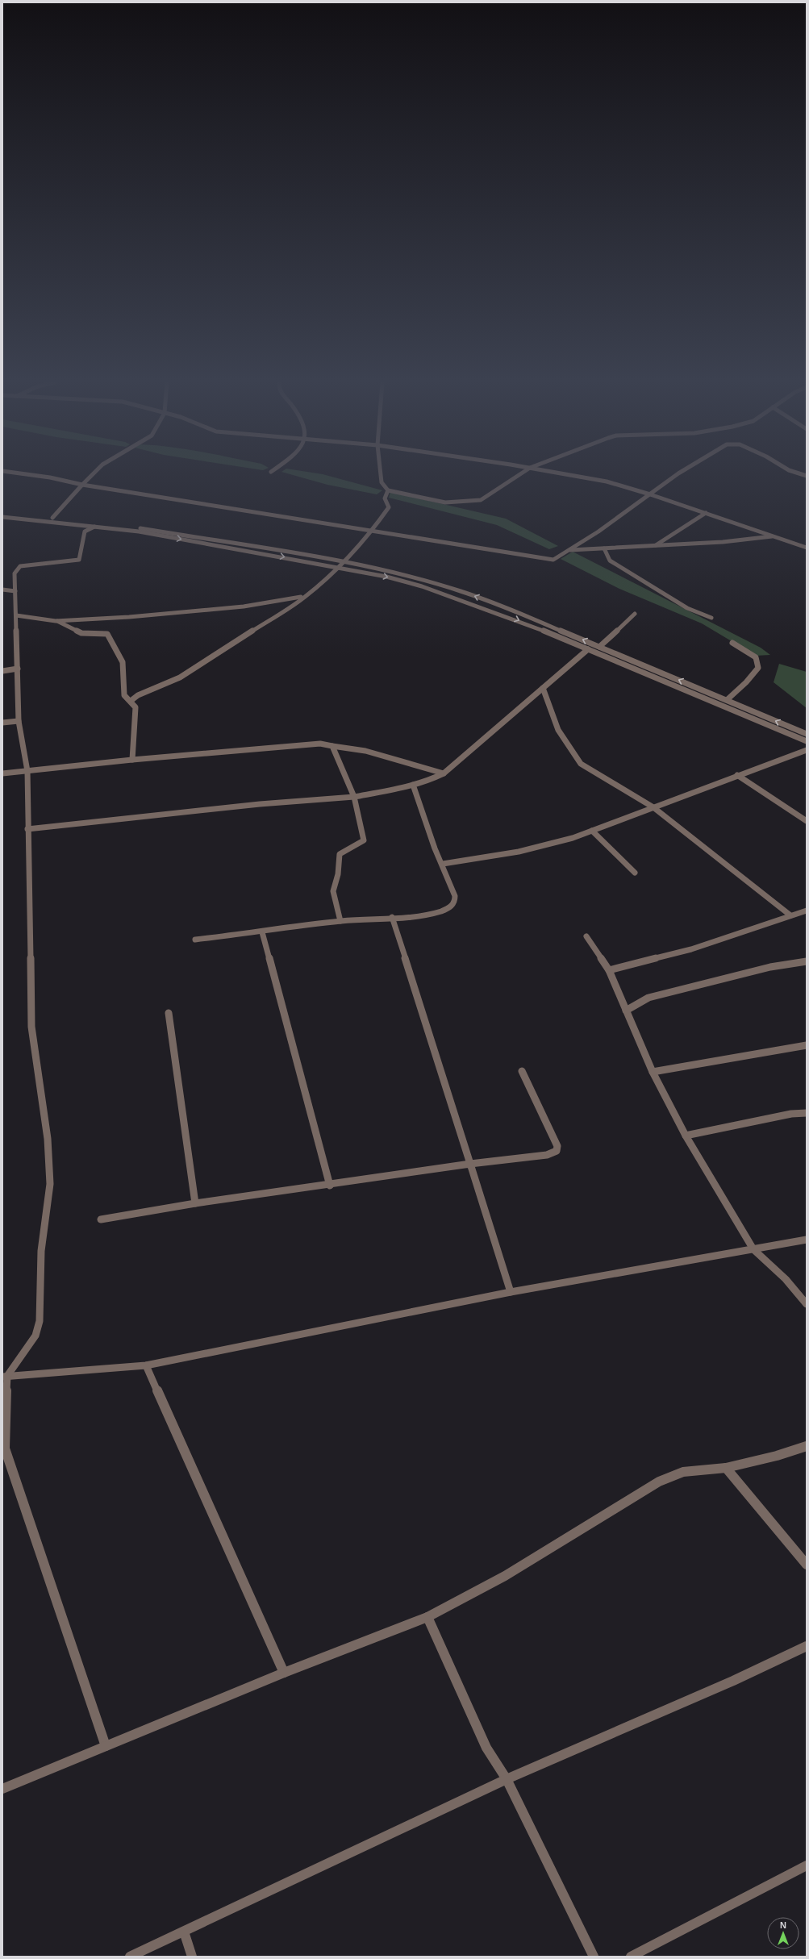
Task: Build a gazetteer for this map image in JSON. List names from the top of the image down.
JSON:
{
  "north": "top"
}
